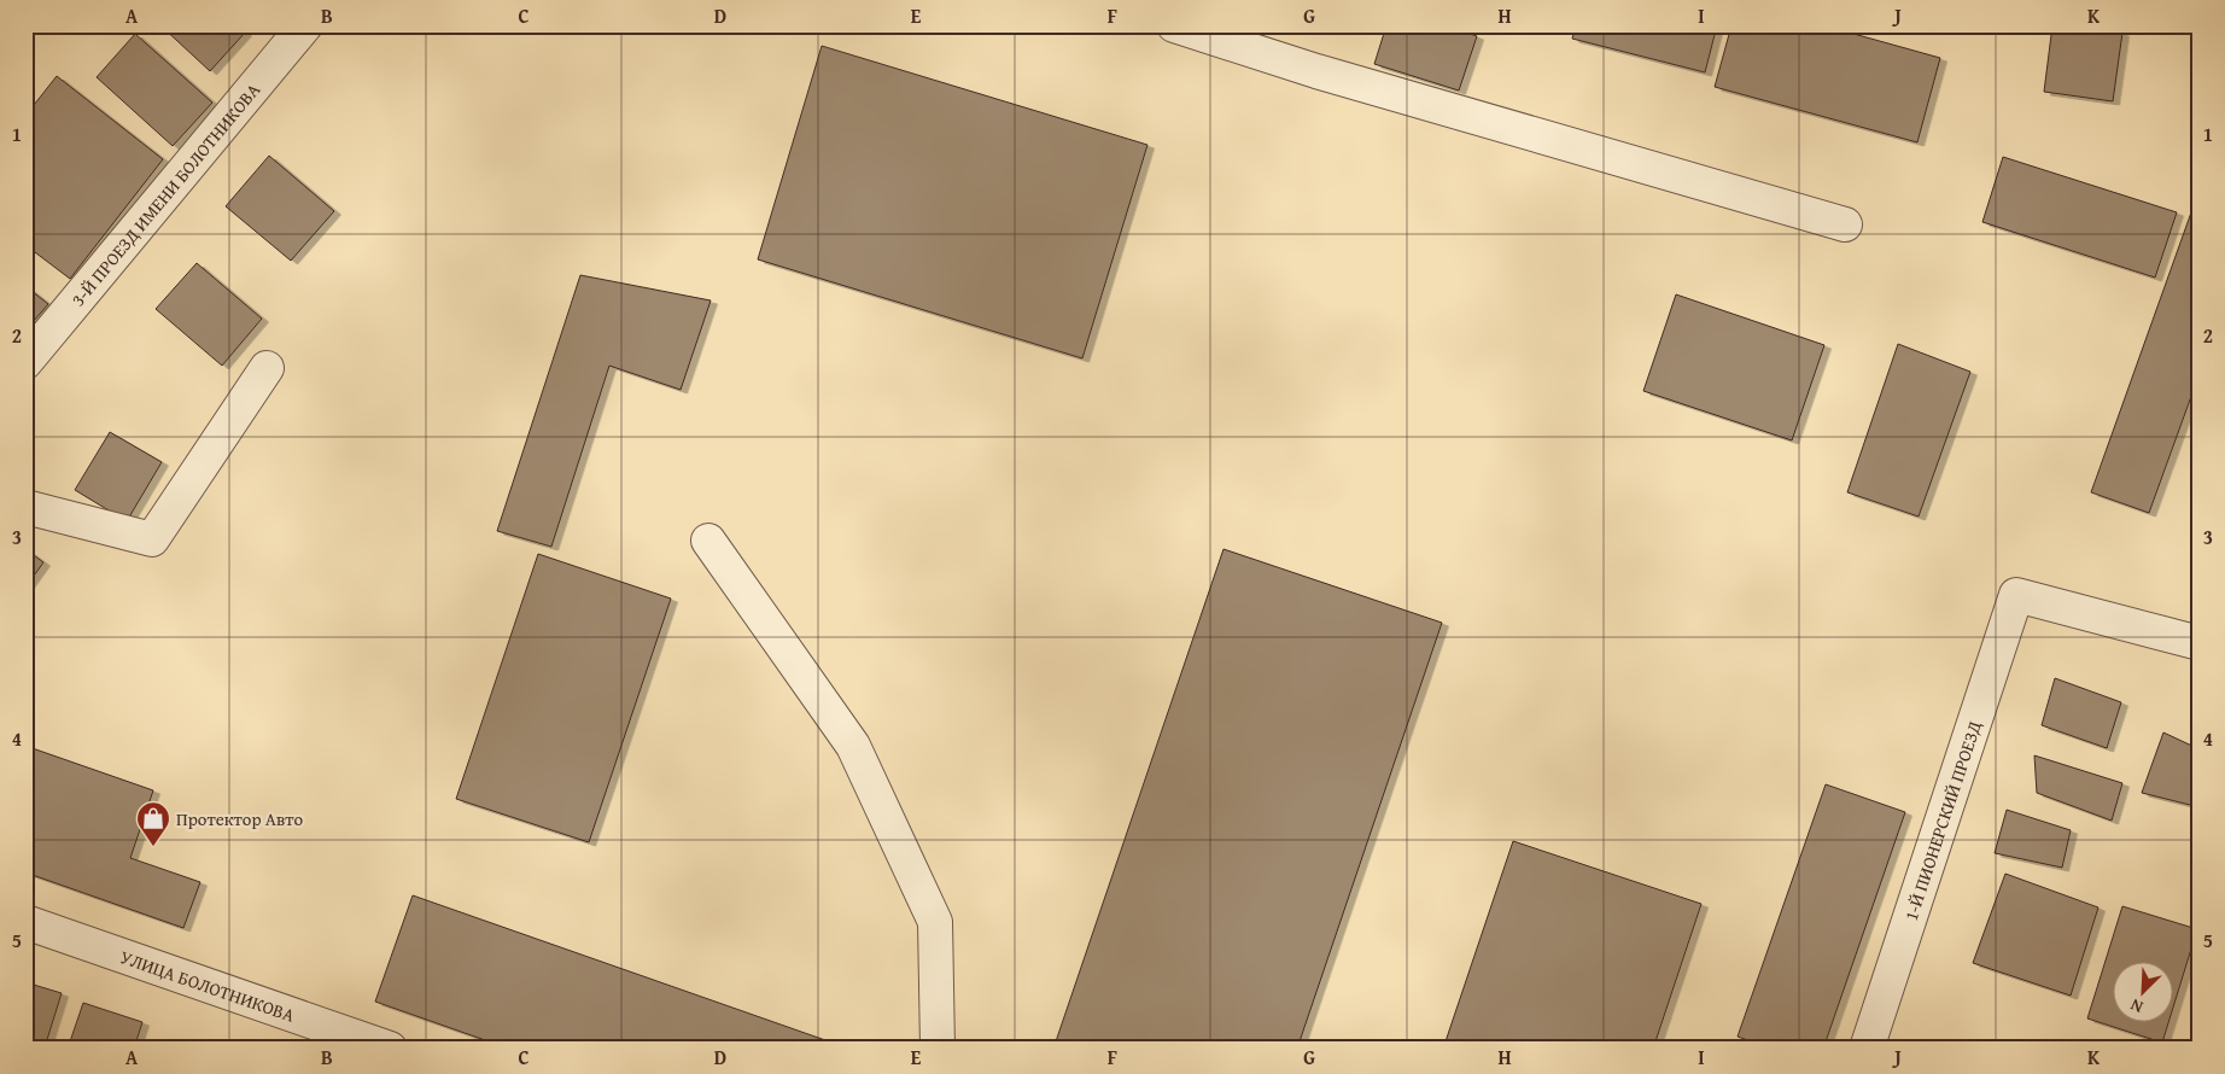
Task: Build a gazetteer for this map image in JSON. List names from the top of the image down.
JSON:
{
  "streets": {
    "street": ["3-Й ПРОЕЗД ИМЕНИ БОЛОТНИКОВА", "1-Й ПИОНЕРСКИЙ ПРОЕЗД", "УЛИЦА БОЛОТНИКОВА"]
  },
  "places": {
    "shop": ["Протектор Авто"]
  },
  "north": "bottom left",
  "grid": {
    "columns": [
      "A",
      "B",
      "C",
      "D",
      "E",
      "F",
      "G",
      "H",
      "I",
      "J",
      "K"
    ],
    "rows": [
      "1",
      "2",
      "3",
      "4",
      "5"
    ]
  }
}
